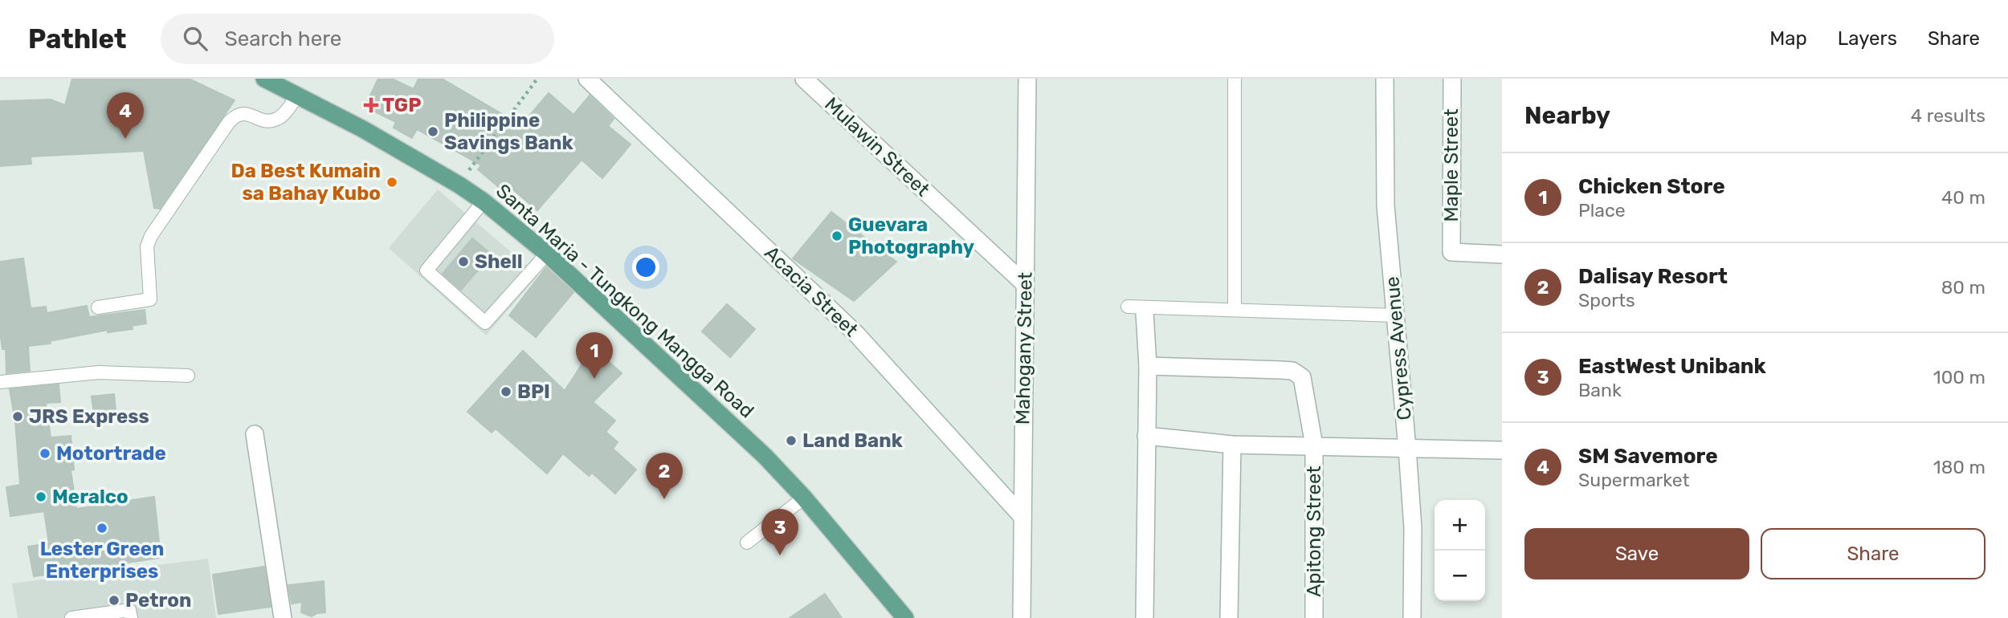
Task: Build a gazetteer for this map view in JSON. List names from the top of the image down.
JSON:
{
  "streets": {
    "main road": ["Santa Maria - Tungkong Mangga Road"],
    "street": [
      "Mulawin Street",
      "Maple Street",
      "Acacia Street",
      "Mahogany Street",
      "Cypress Avenue",
      "Apitong Street"
    ]
  },
  "crossings": [
    ["Mulawin Street", "Mahogany Street"],
    ["Acacia Street", "Mahogany Street"]
  ],
  "places": {
    "health": ["TGP"],
    "other": [
      "Philippine Savings Bank",
      "Da Best Kumain sa Bahay Kubo",
      "Guevara Photography",
      "Shell",
      "BPI",
      "JRS Express",
      "Land Bank",
      "Motortrade",
      "Meralco",
      "Lester Green Enterprises",
      "Petron"
    ]
  },
  "page": {
    "header": "Pathlet",
    "search": "Search here",
    "nav": ["Map", "Layers", "Share"],
    "heading": ["Nearby", "4 results"],
    "pins": [
      "4",
      "1",
      "2",
      "3"
    ],
    "list": [
      {
        "mark": "1",
        "name": "Chicken Store",
        "note": "Place",
        "value": "40 m"
      },
      {
        "mark": "2",
        "name": "Dalisay Resort",
        "note": "Sports",
        "value": "80 m"
      },
      {
        "mark": "3",
        "name": "EastWest Unibank",
        "note": "Bank",
        "value": "100 m"
      },
      {
        "mark": "4",
        "name": "SM Savemore",
        "note": "Supermarket",
        "value": "180 m"
      }
    ],
    "map_buttons": ["+", "−"],
    "buttons": ["Save", "Share"]
  }
}
